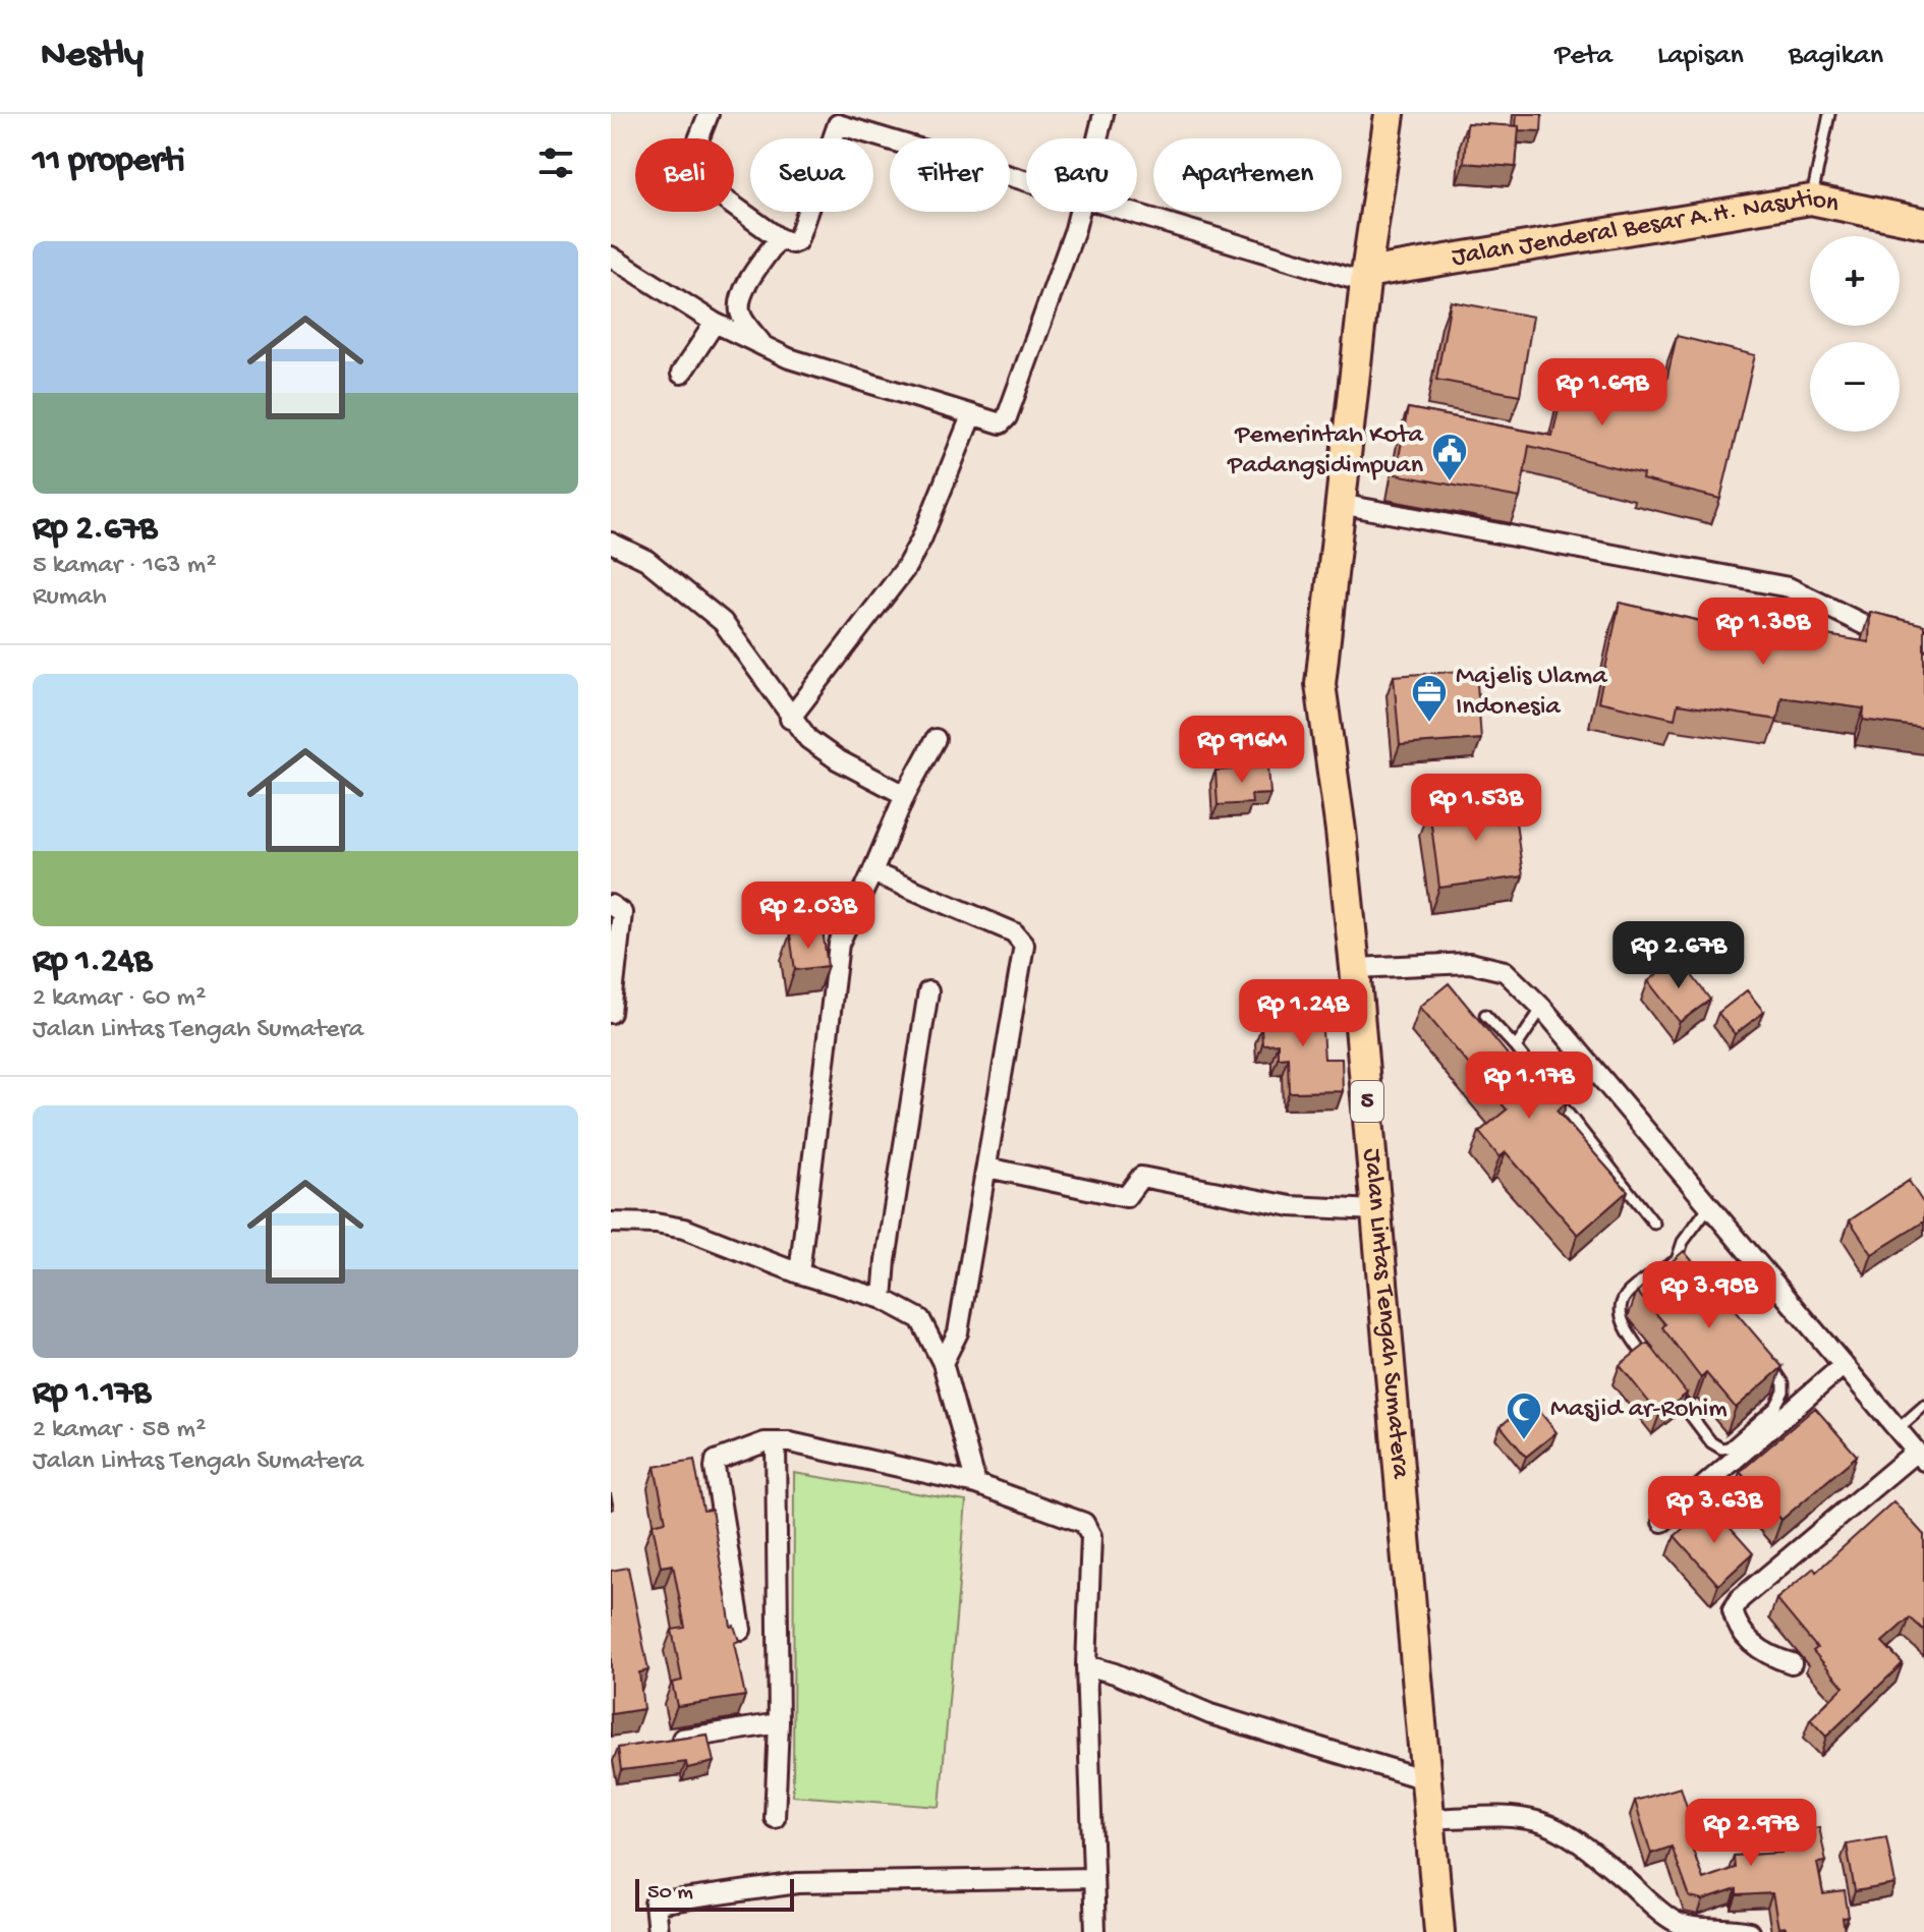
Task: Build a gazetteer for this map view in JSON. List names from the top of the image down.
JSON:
{
  "streets": {
    "main road": ["Jalan Jenderal Besar A.H. Nasution", "5", "Jalan Lintas Tengah Sumatera"]
  },
  "crossings": [
    ["Jalan Jenderal Besar A.H. Nasution", "Jalan Lintas Tengah Sumatera"]
  ],
  "places": {
    "public building": ["Pemerintah Kota Padangsidimpuan"],
    "office": ["Majelis Ulama Indonesia"],
    "mosque": ["Masjid ar-Rohim"]
  },
  "scale_bar": "50 m",
  "page": {
    "header": "Nestly",
    "nav": ["Peta", "Lapisan", "Bagikan"],
    "heading": "11 properti",
    "chip": [
      "Beli",
      "Sewa",
      "Filter",
      "Baru",
      "Apartemen"
    ],
    "list": [
      {
        "name": "Rp 2.67B",
        "note": "5 kamar · 163 m² · Rumah"
      },
      {
        "name": "Rp 1.24B",
        "note": "2 kamar · 60 m² · Jalan Lintas Tengah Sumatera"
      },
      {
        "name": "Rp 1.17B",
        "note": "2 kamar · 58 m² · Jalan Lintas Tengah Sumatera"
      }
    ],
    "map_buttons": ["+", "−"],
    "price": [
      "Rp 1.69B",
      "Rp 1.38B",
      "Rp 916M",
      "Rp 1.53B",
      "Rp 2.03B",
      "Rp 2.67B",
      "Rp 1.24B",
      "Rp 1.17B",
      "Rp 3.98B",
      "Rp 3.63B",
      "Rp 2.97B"
    ],
    "scale": "50 m"
  }
}
